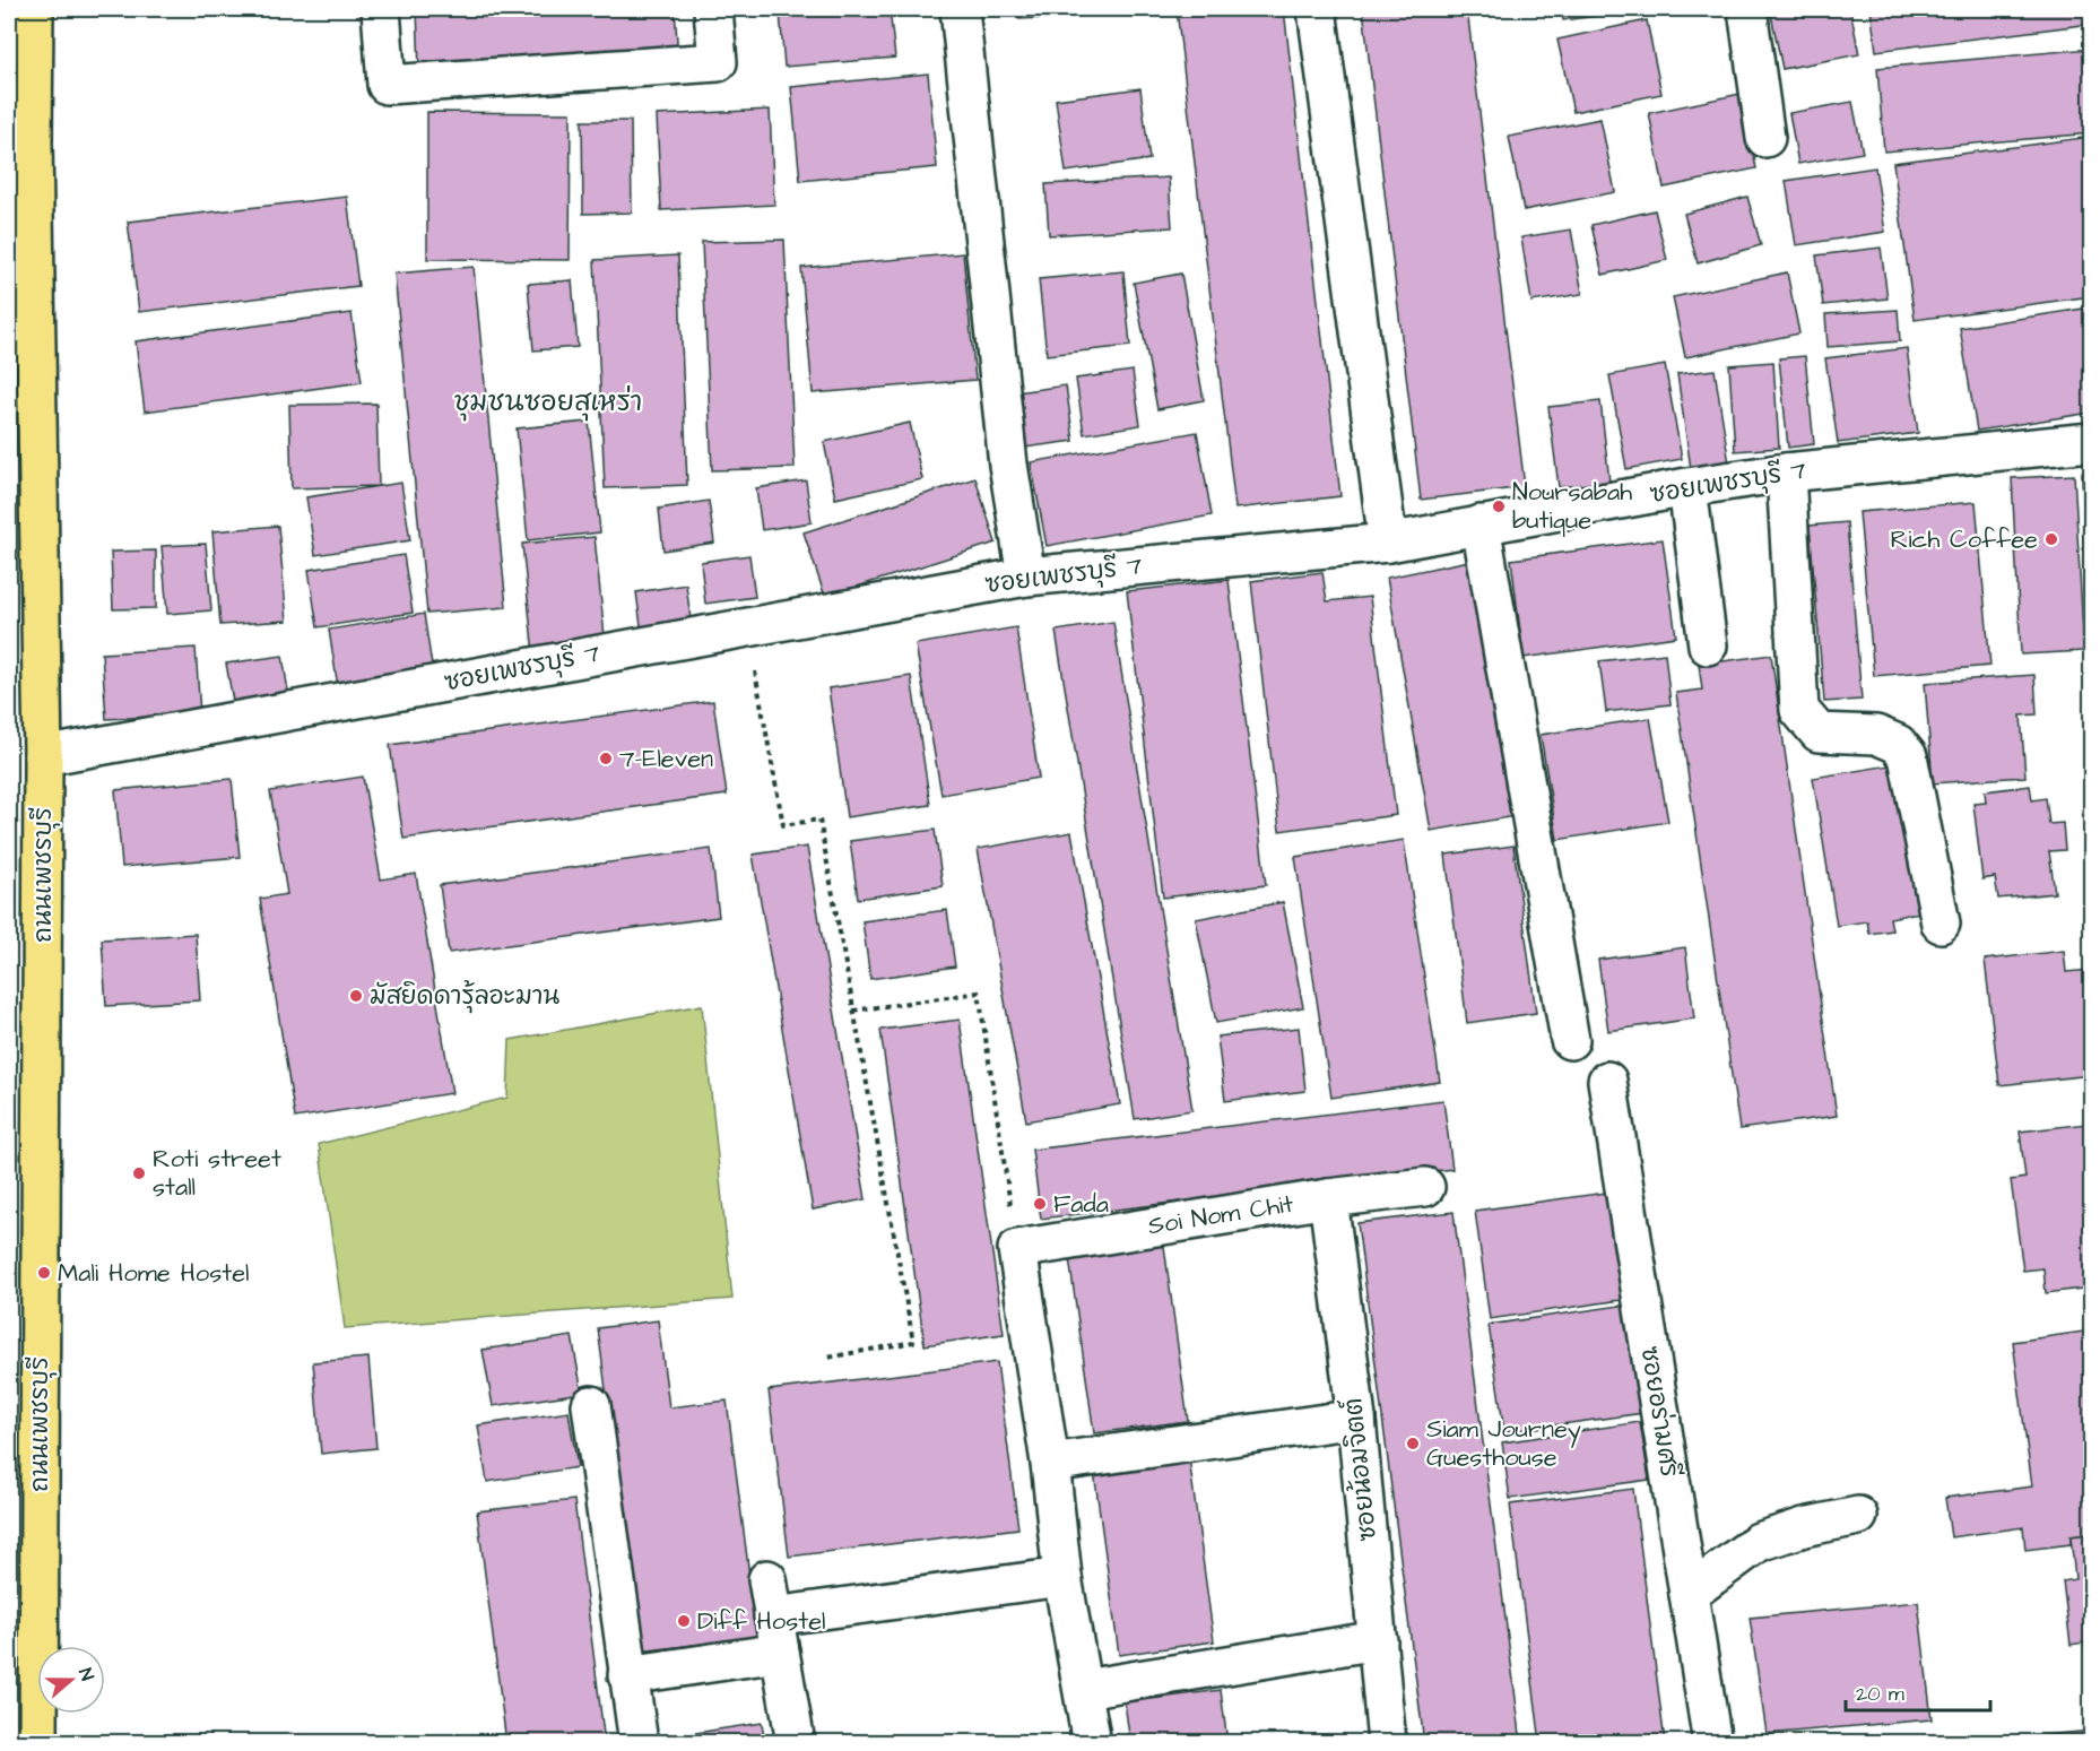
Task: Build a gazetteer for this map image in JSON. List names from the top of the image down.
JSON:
{
  "streets": {
    "main road": ["ถนนเพชรบุรี"],
    "street": [
      "ซอยเพชรบุรี 7",
      "Soi Nom Chit",
      "ซอยอร่ามศรี",
      "ซอยน้อมจิตต์"
    ]
  },
  "crossings": [
    ["ซอยเพชรบุรี 7", "ถนนเพชรบุรี"],
    ["Soi Nom Chit", "ซอยน้อมจิตต์"]
  ],
  "districts": ["ชุมชนซอยสุเหร่า"],
  "places": [
    "Noursabah butique",
    "Rich Coffee",
    "7-Eleven",
    "มัสยิดดารุ้ลอะมาน",
    "Roti street stall",
    "Fada",
    "Mali Home Hostel",
    "Siam Journey Guesthouse",
    "Diff Hostel"
  ],
  "scale_bar": "20 m",
  "north": "right"
}
